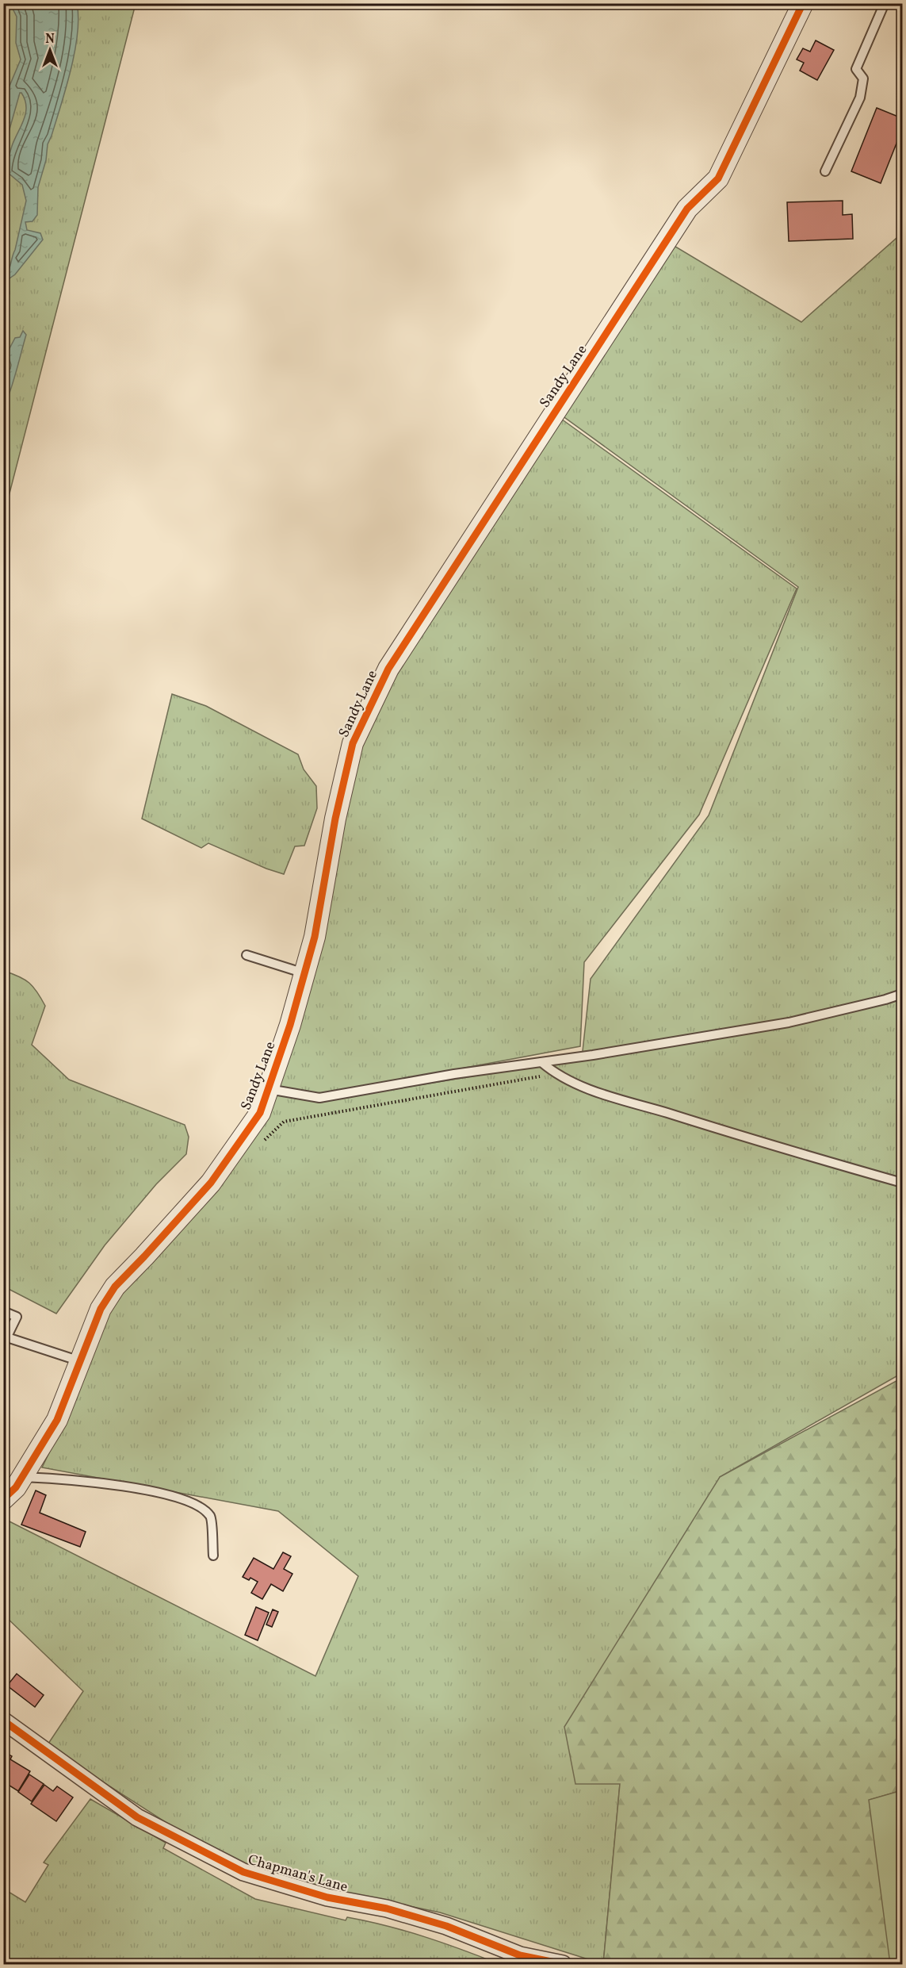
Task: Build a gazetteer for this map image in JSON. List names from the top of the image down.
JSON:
{
  "streets": {
    "street": ["Sandy Lane", "Chapman's Lane"]
  },
  "north": "top"
}
